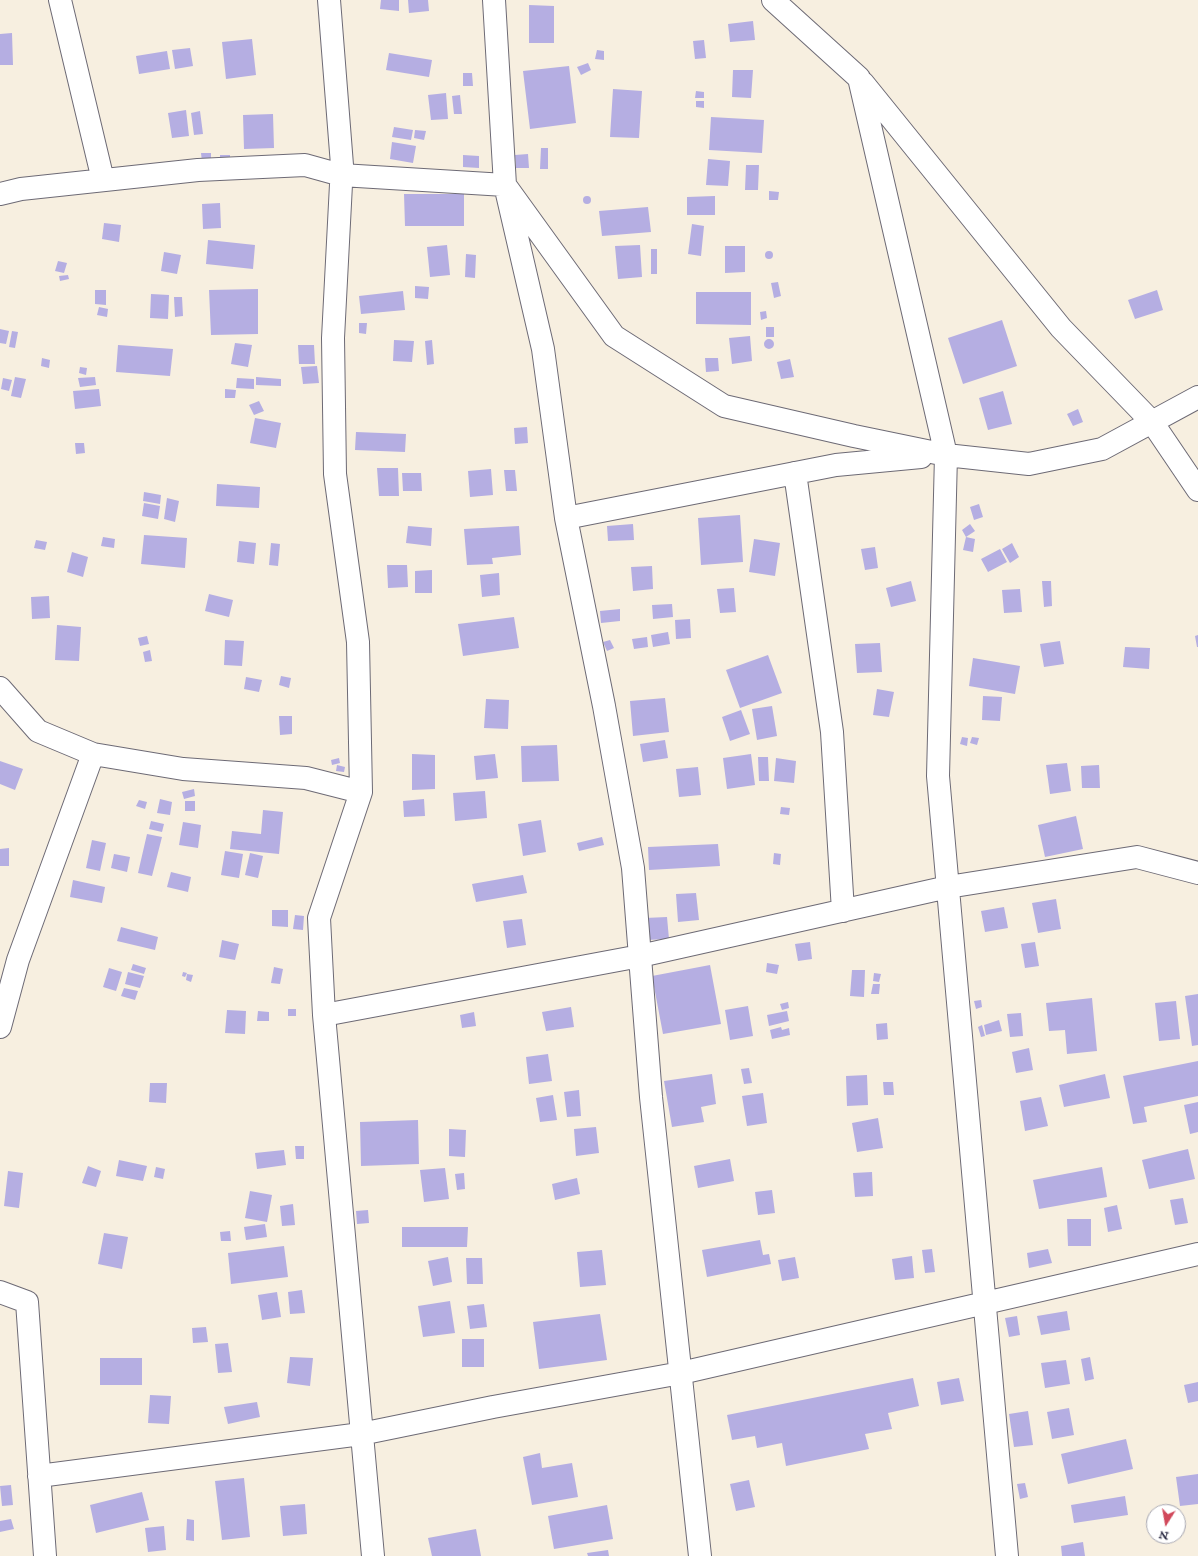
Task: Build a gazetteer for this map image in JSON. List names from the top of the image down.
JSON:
{
  "north": "bottom"
}
